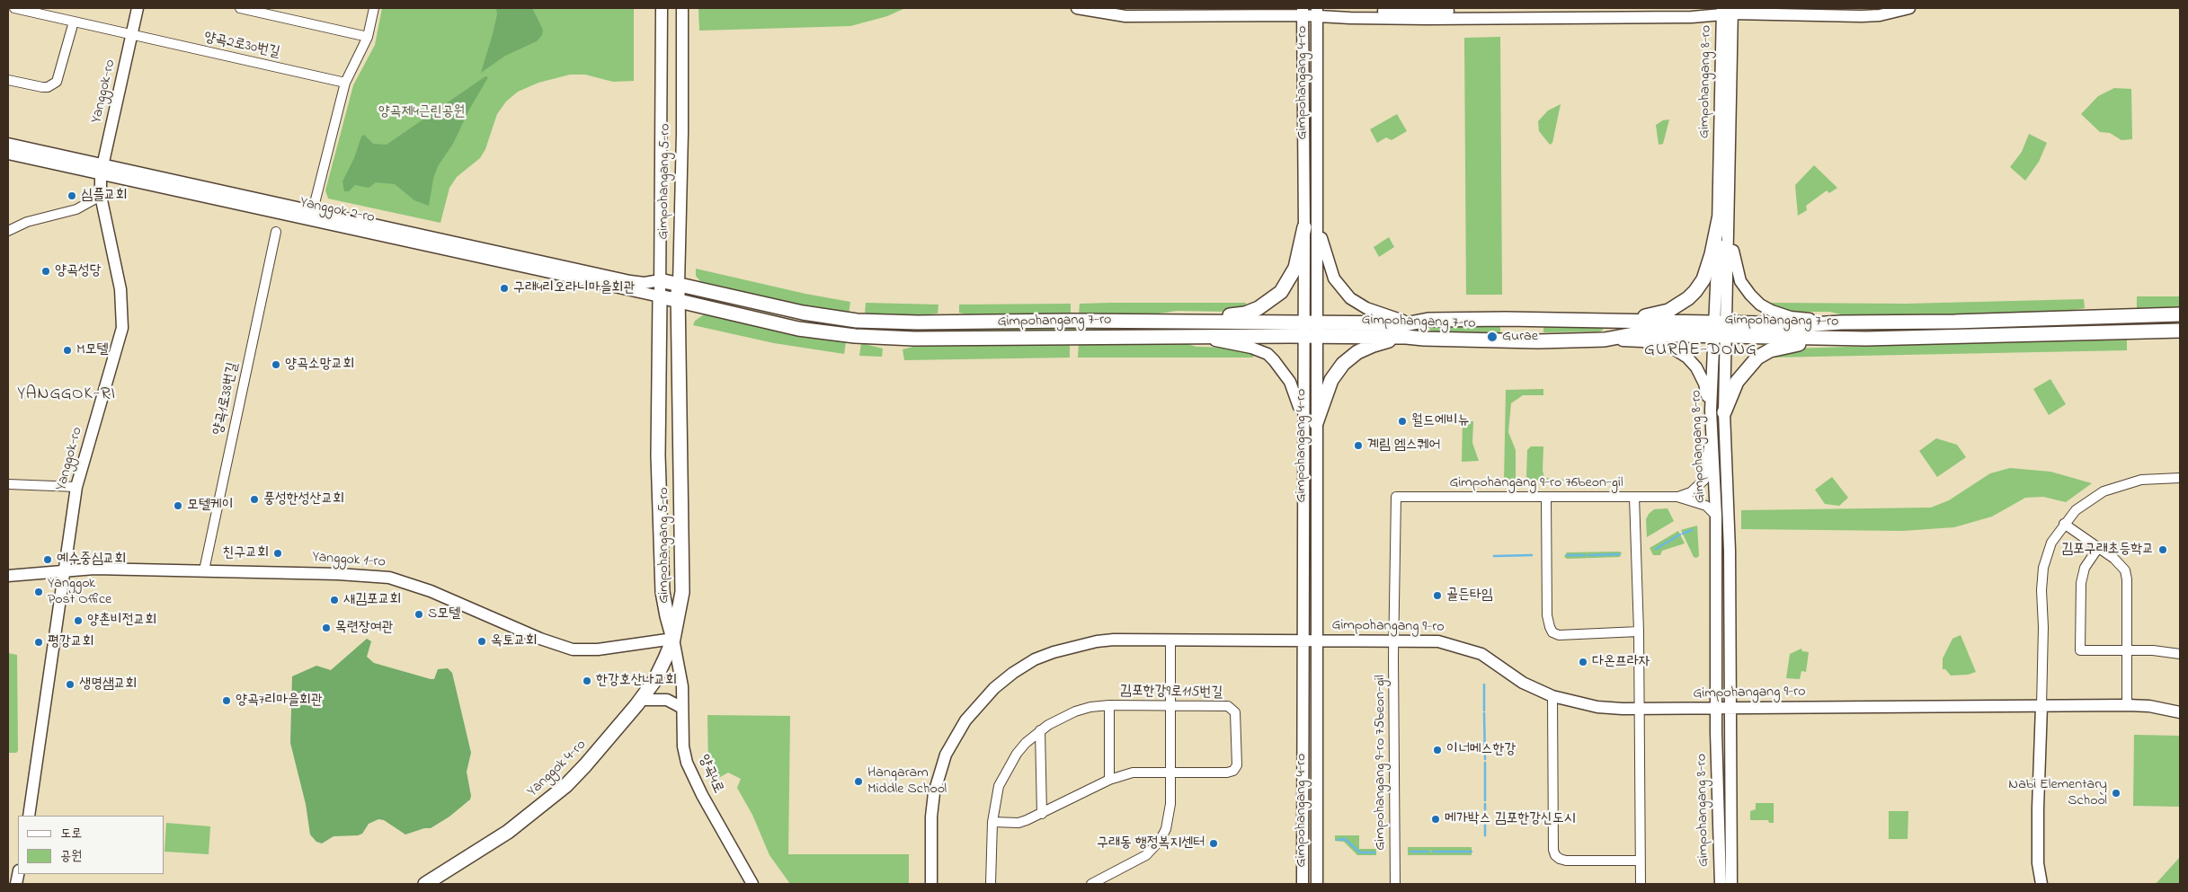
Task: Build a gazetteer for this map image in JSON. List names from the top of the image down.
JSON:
{
  "streets": {
    "main road": ["Gimpohangang 5-ro", "Gimpohangang 7-ro", "Yanggok 4-ro"],
    "street": [
      "양곡2로30번길",
      "Gimpohangang 8-ro",
      "Gimpohangang 4-ro",
      "Yanggok-ro",
      "Yanggok 2-ro",
      "양곡1로38번길",
      "Gimpohangang 9-ro 76beon-gil",
      "Yanggok 1-ro",
      "Gimpohangang 9-ro",
      "김포한강9로115번길",
      "Gimpohangang 9-ro 75beon-gil",
      "양곡4로"
    ]
  },
  "crossings": [
    ["양곡2로30번길", "Yanggok-ro"],
    ["Gimpohangang 8-ro", "Gimpohangang 7-ro"],
    ["Gimpohangang 8-ro", "Gimpohangang 9-ro"],
    ["Gimpohangang 4-ro", "Gimpohangang 7-ro"],
    ["Gimpohangang 4-ro", "Gimpohangang 9-ro"],
    ["Yanggok-ro", "Yanggok 2-ro"],
    ["Yanggok-ro", "Yanggok 1-ro"],
    ["Gimpohangang 5-ro", "Yanggok 2-ro"],
    ["Gimpohangang 5-ro", "Gimpohangang 7-ro"],
    ["Gimpohangang 5-ro", "Yanggok 1-ro"],
    ["Gimpohangang 5-ro", "Yanggok 4-ro"],
    ["Gimpohangang 5-ro", "양곡4로"],
    ["Yanggok 2-ro", "Gimpohangang 7-ro"],
    ["양곡1로38번길", "Yanggok 1-ro"],
    ["Gimpohangang 9-ro 76beon-gil", "Gimpohangang 9-ro"],
    ["Gimpohangang 9-ro 76beon-gil", "Gimpohangang 9-ro 75beon-gil"],
    ["Yanggok 1-ro", "Yanggok 4-ro"],
    ["Yanggok 1-ro", "양곡4로"],
    ["Gimpohangang 9-ro", "Gimpohangang 9-ro 75beon-gil"],
    ["Yanggok 4-ro", "양곡4로"]
  ],
  "districts": ["GURAE-DONG", "YANGGOK-RI"],
  "parks": ["양곡제4근린공원"],
  "places": [
    "심플교회",
    "양곡성당",
    "구래4리오라니마을회관",
    "Gurae",
    "M모텔",
    "양곡소망교회",
    "월드에비뉴",
    "계림 엠스퀘어",
    "풍성한성산교회",
    "모텔케이",
    "김포구래초등학교",
    "친구교회",
    "예수중심교회",
    "Yanggok Post Office",
    "골든타임",
    "새김포교회",
    "S모텔",
    "양촌비전교회",
    "목련장여관",
    "옥토교회",
    "평강교회",
    "다온프라자",
    "한강호산나교회",
    "생명샘교회",
    "양곡7리마을회관",
    "이너메스한강",
    "Hangaram Middle School",
    "Nabi Elementary School",
    "메가박스 김포한강신도시",
    "구래동 행정복지센터"
  ],
  "legend": ["도로", "공원"]
}
